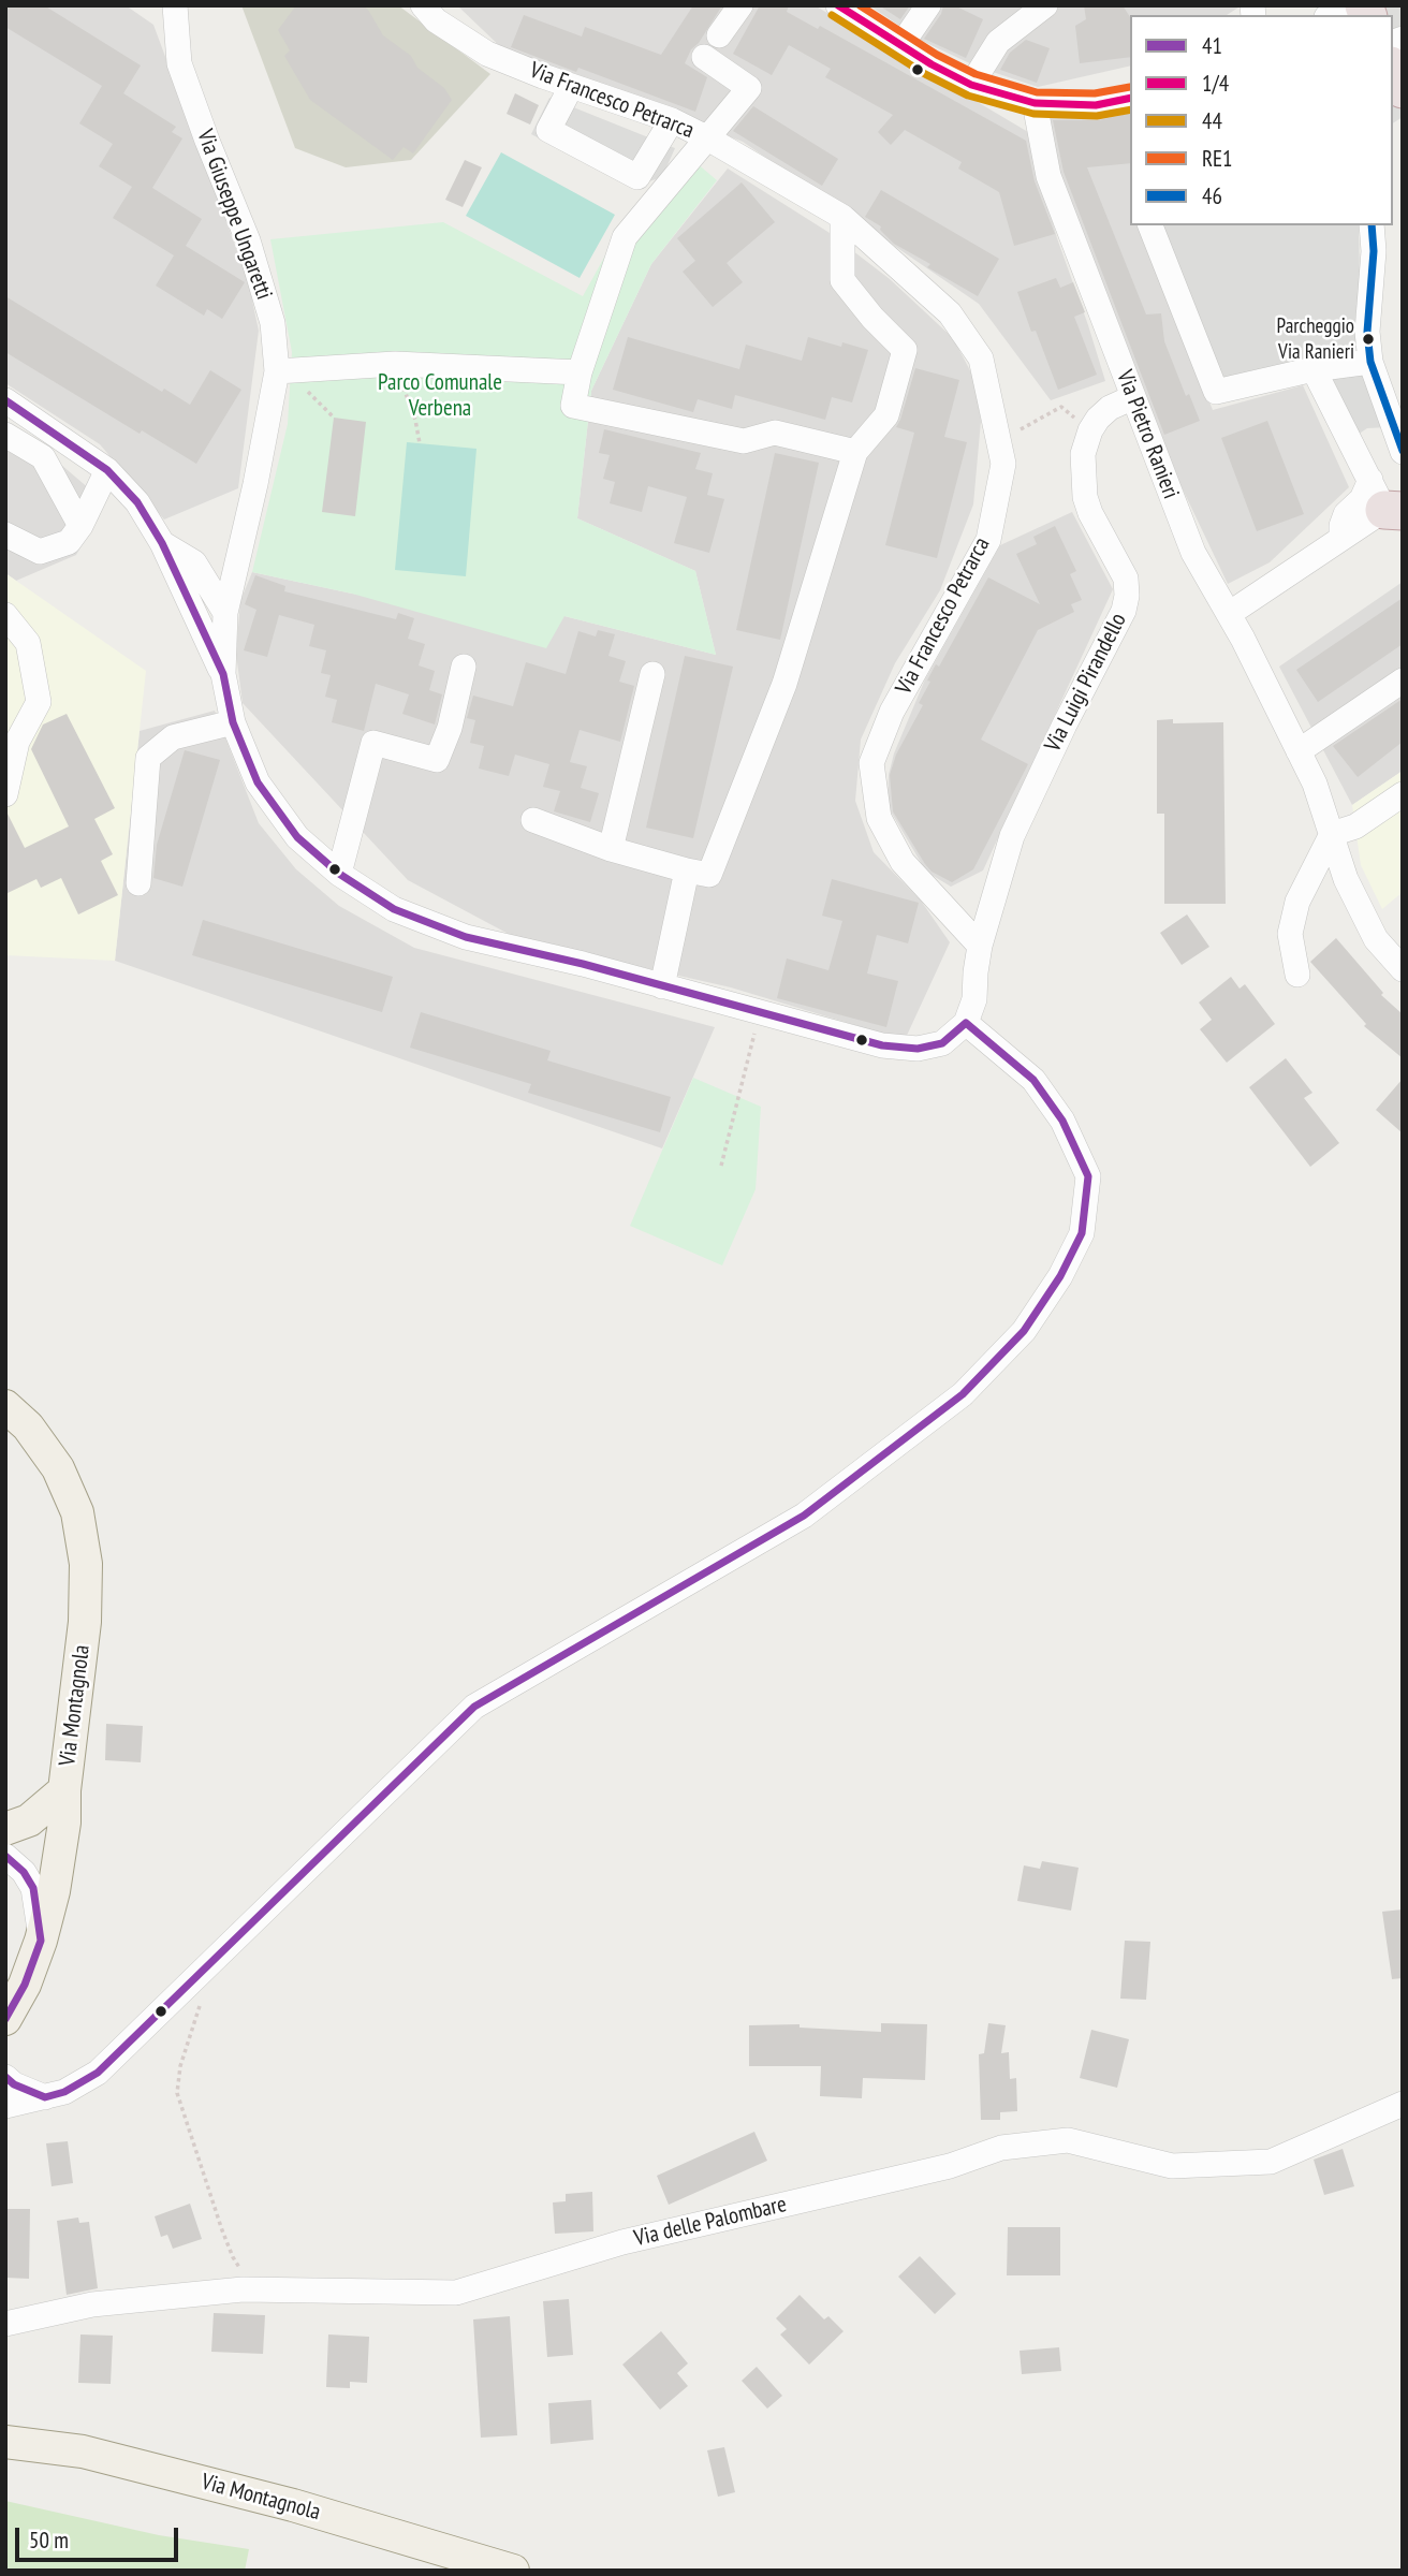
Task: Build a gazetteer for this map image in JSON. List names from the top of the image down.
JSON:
{
  "streets": {
    "main road": ["Via Montagnola"],
    "street": [
      "Via Francesco Petrarca",
      "Via Giuseppe Ungaretti",
      "Via Pietro Ranieri",
      "Via Luigi Pirandello",
      "Via delle Palombare"
    ]
  },
  "crossings": [
    ["Via Francesco Petrarca", "Via Luigi Pirandello"]
  ],
  "parks": ["Parco Comunale Verbena"],
  "places": ["Parcheggio Via Ranieri"],
  "lines": [
    "transit line 1/4",
    "transit line RE1",
    "transit line 44",
    "transit line 46",
    "transit line 41"
  ],
  "legend": [
    "41",
    "1/4",
    "44",
    "RE1",
    "46"
  ],
  "scale_bar": "50 m"
}
